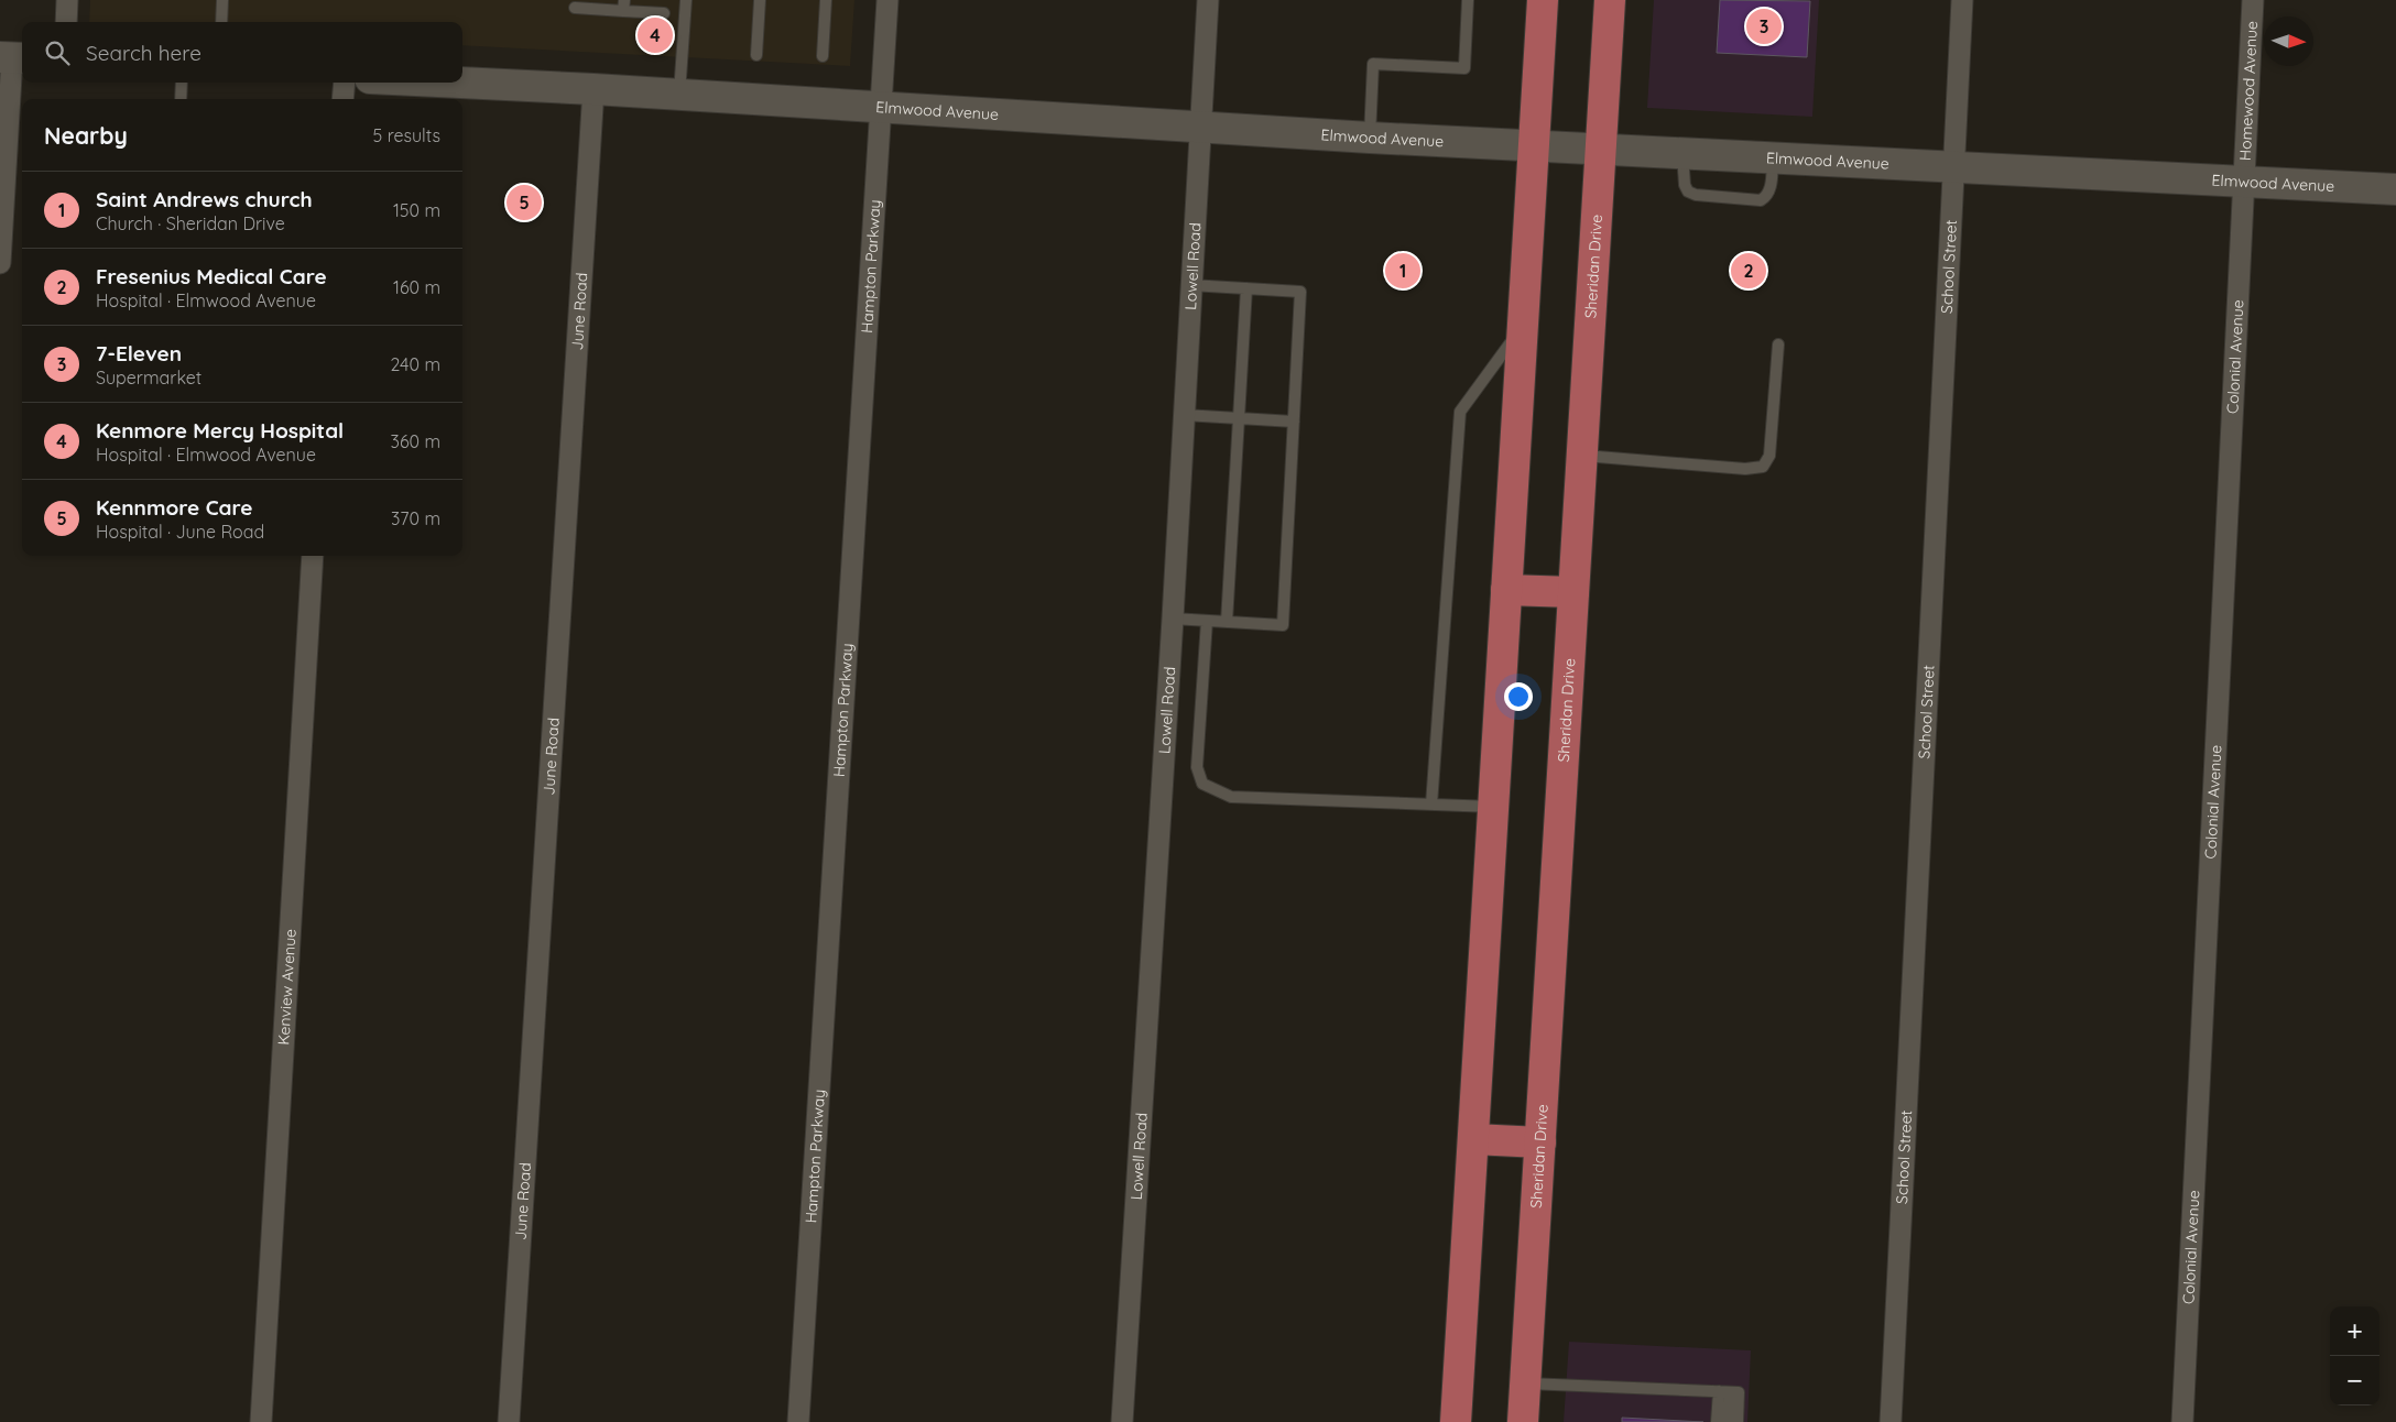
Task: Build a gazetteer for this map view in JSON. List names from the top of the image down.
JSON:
{
  "streets": {
    "main road": ["Sheridan Drive"],
    "street": [
      "Homewood Avenue",
      "Elmwood Avenue",
      "Hampton Parkway",
      "Lowell Road",
      "School Street",
      "June Road",
      "Colonial Avenue",
      "Kenview Avenue"
    ]
  },
  "crossings": [
    ["Homewood Avenue", "Elmwood Avenue"],
    ["Homewood Avenue", "Colonial Avenue"],
    ["Elmwood Avenue", "Hampton Parkway"],
    ["Elmwood Avenue", "Lowell Road"],
    ["Elmwood Avenue", "Sheridan Drive"],
    ["Elmwood Avenue", "School Street"],
    ["Elmwood Avenue", "June Road"],
    ["Elmwood Avenue", "Colonial Avenue"]
  ],
  "north": "right",
  "page": {
    "pins": [
      "3",
      "4",
      "5",
      "1",
      "2"
    ],
    "search": "Search here",
    "heading": ["Nearby", "5 results"],
    "list": [
      {
        "mark": "1",
        "name": "Saint Andrews church",
        "note": "Church · Sheridan Drive",
        "value": "150 m"
      },
      {
        "mark": "2",
        "name": "Fresenius Medical Care",
        "note": "Hospital · Elmwood Avenue",
        "value": "160 m"
      },
      {
        "mark": "3",
        "name": "7-Eleven",
        "note": "Supermarket",
        "value": "240 m"
      },
      {
        "mark": "4",
        "name": "Kenmore Mercy Hospital",
        "note": "Hospital · Elmwood Avenue",
        "value": "360 m"
      },
      {
        "mark": "5",
        "name": "Kennmore Care",
        "note": "Hospital · June Road",
        "value": "370 m"
      }
    ],
    "map_buttons": ["+", "−"]
  }
}
